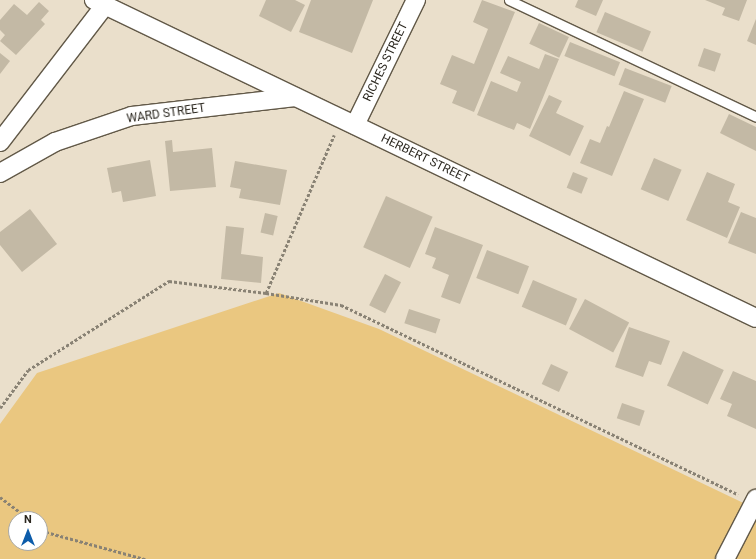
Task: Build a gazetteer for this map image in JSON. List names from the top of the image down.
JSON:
{
  "streets": {
    "street": ["RICHES STREET", "WARD STREET", "HERBERT STREET"]
  },
  "crossings": [
    ["RICHES STREET", "HERBERT STREET"],
    ["WARD STREET", "HERBERT STREET"]
  ],
  "north": "top"
}
